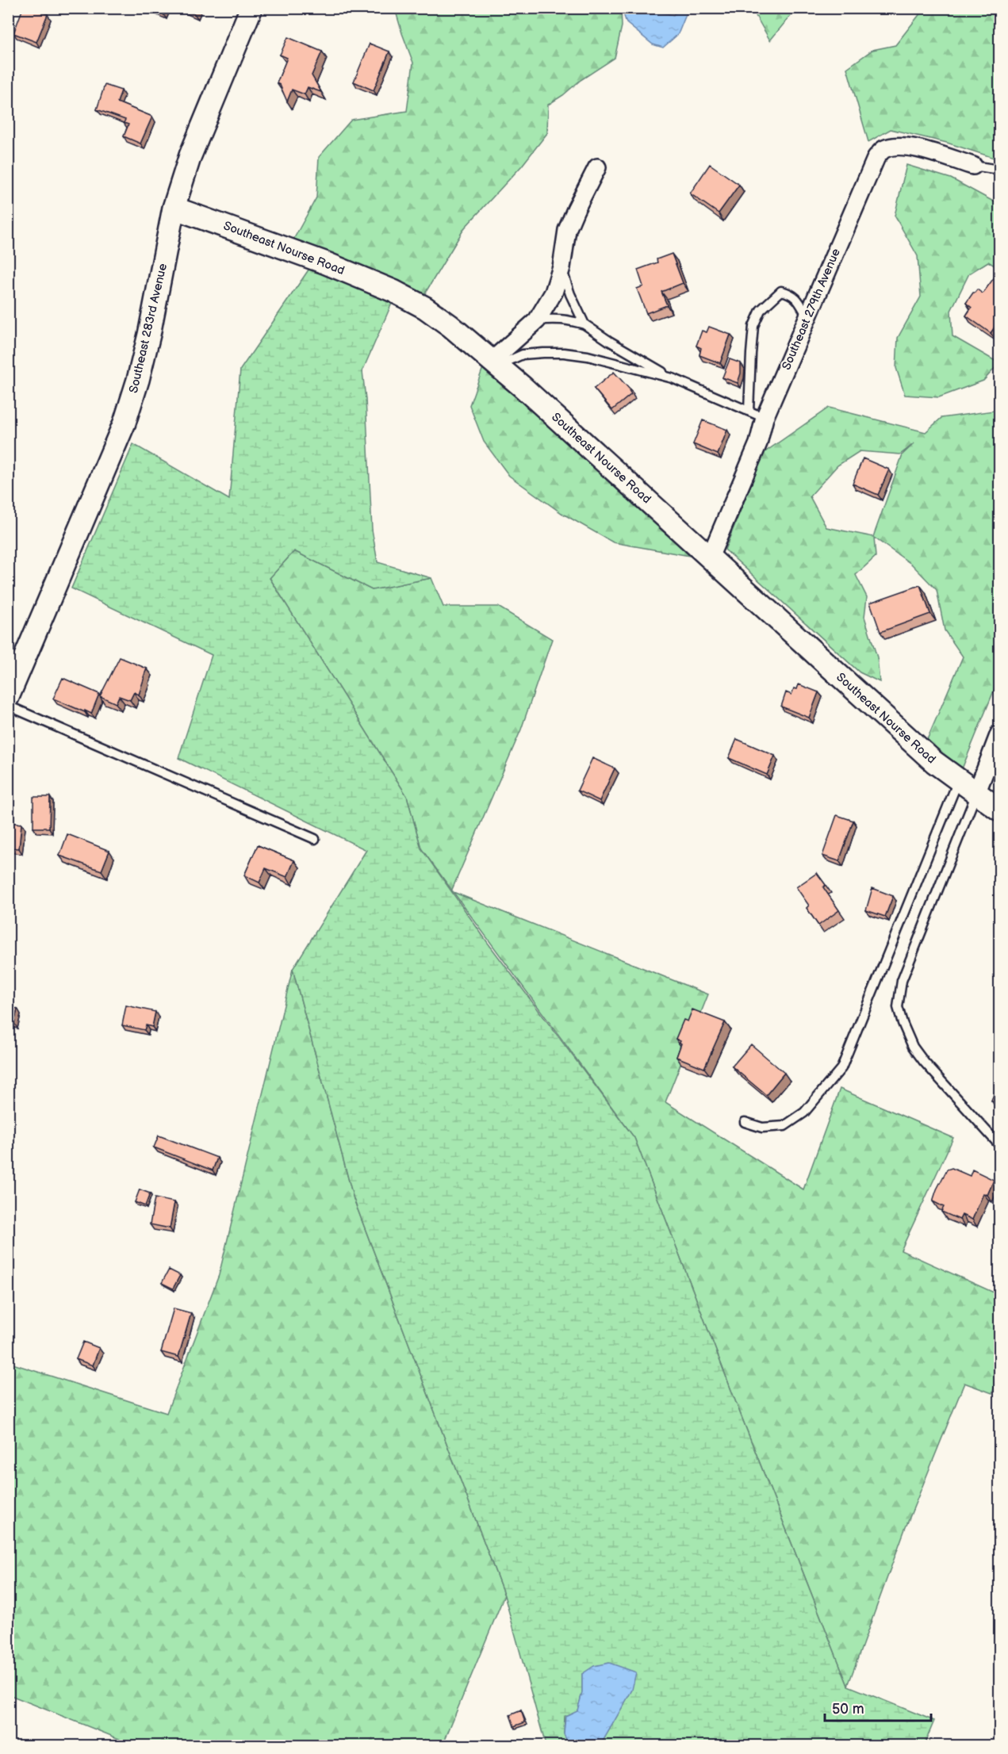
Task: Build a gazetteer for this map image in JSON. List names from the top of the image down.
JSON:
{
  "streets": {
    "street": ["Southeast Nourse Road", "Southeast 279th Avenue", "Southeast 283rd Avenue"]
  },
  "crossings": [
    ["Southeast Nourse Road", "Southeast 279th Avenue"],
    ["Southeast Nourse Road", "Southeast 283rd Avenue"]
  ],
  "scale_bar": "50 m"
}
